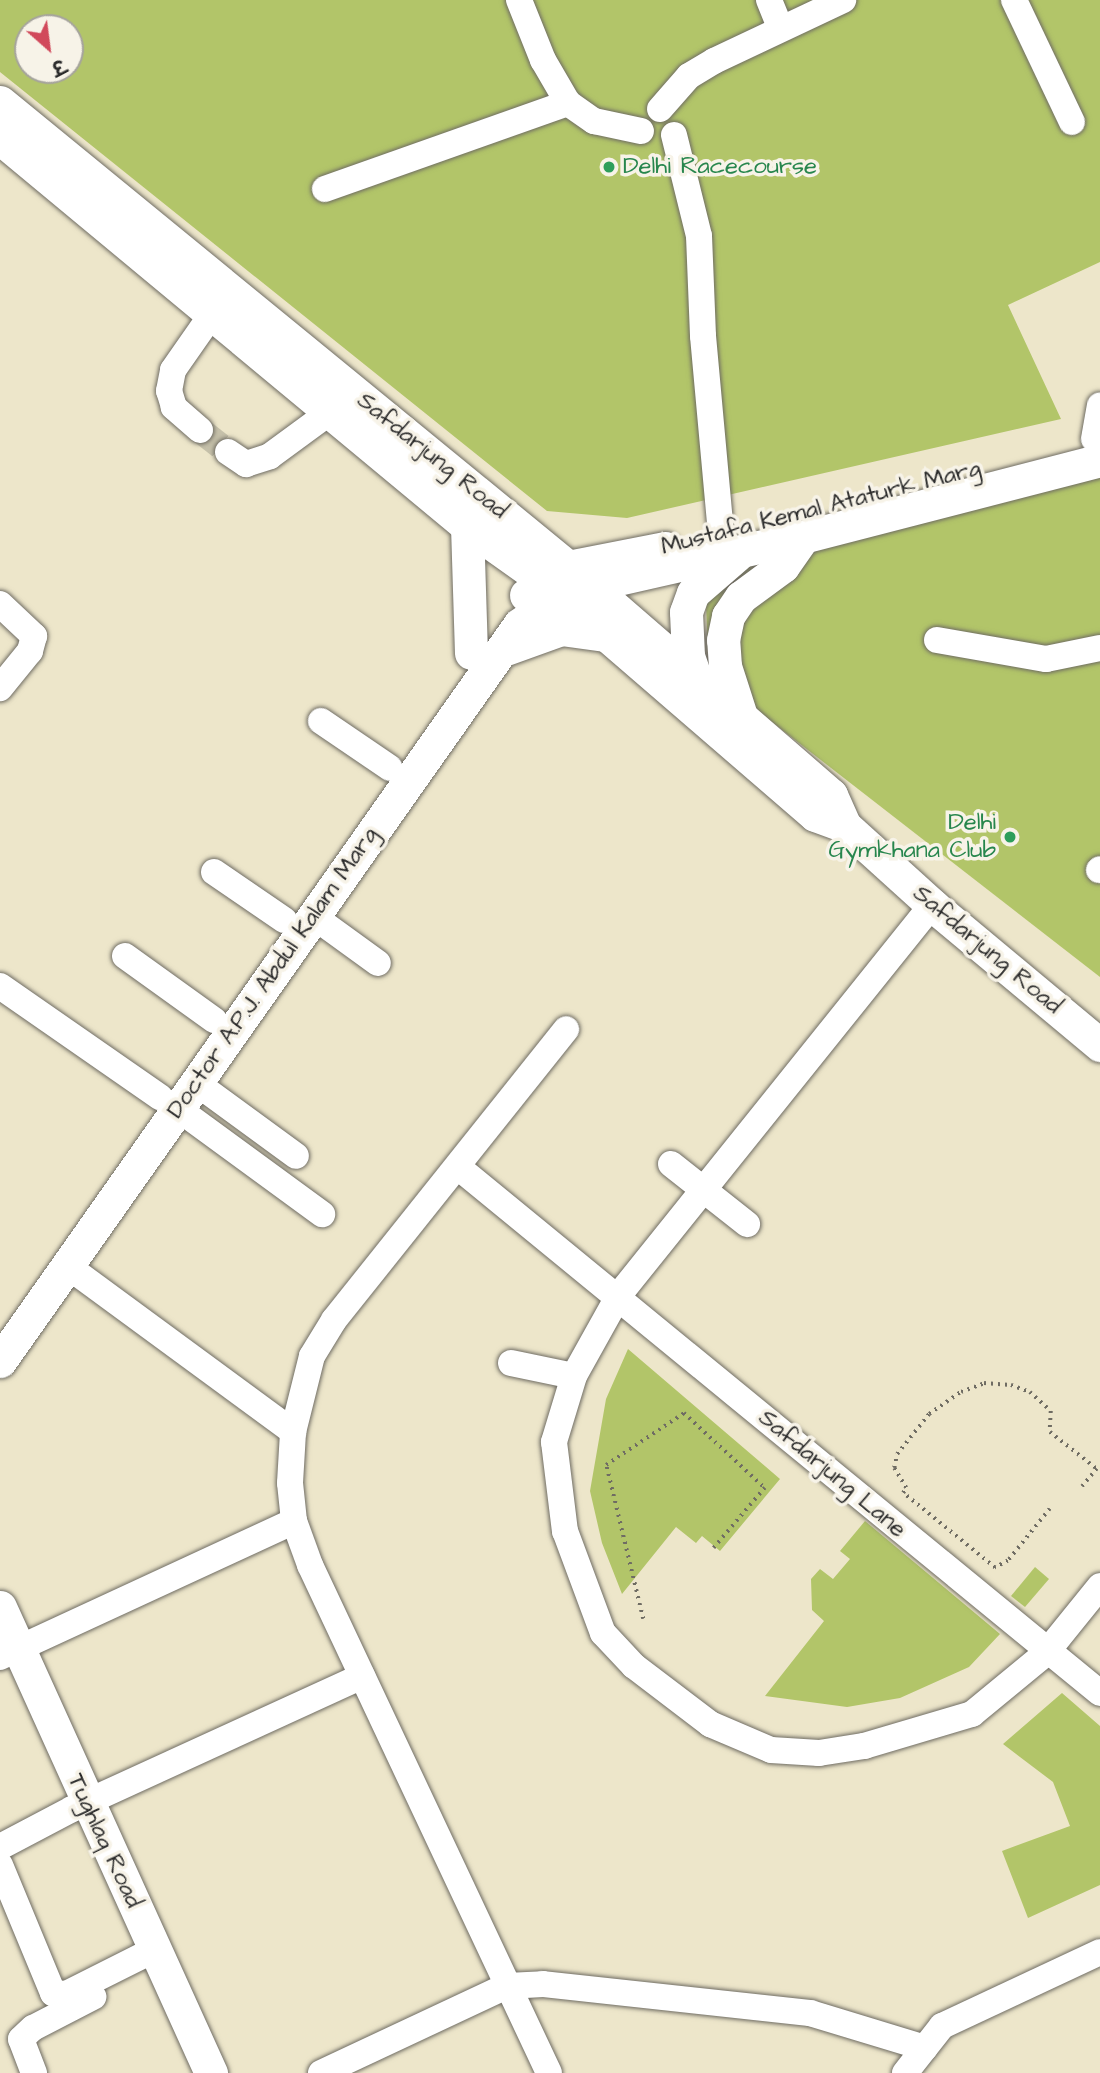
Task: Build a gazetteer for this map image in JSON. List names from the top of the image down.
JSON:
{
  "streets": {
    "main road": [
      "Safdarjung Road",
      "Mustafa Kemal Ataturk Marg",
      "Doctor A.P.J. Abdul Kalam Marg",
      "Tughlaq Road"
    ],
    "street": ["Safdarjung Lane"]
  },
  "crossings": [
    ["Safdarjung Road", "Mustafa Kemal Ataturk Marg"],
    ["Safdarjung Road", "Doctor A.P.J. Abdul Kalam Marg"],
    ["Mustafa Kemal Ataturk Marg", "Doctor A.P.J. Abdul Kalam Marg"]
  ],
  "places": ["Delhi Racecourse", "Delhi Gymkhana Club"],
  "north": "bottom right"
}
